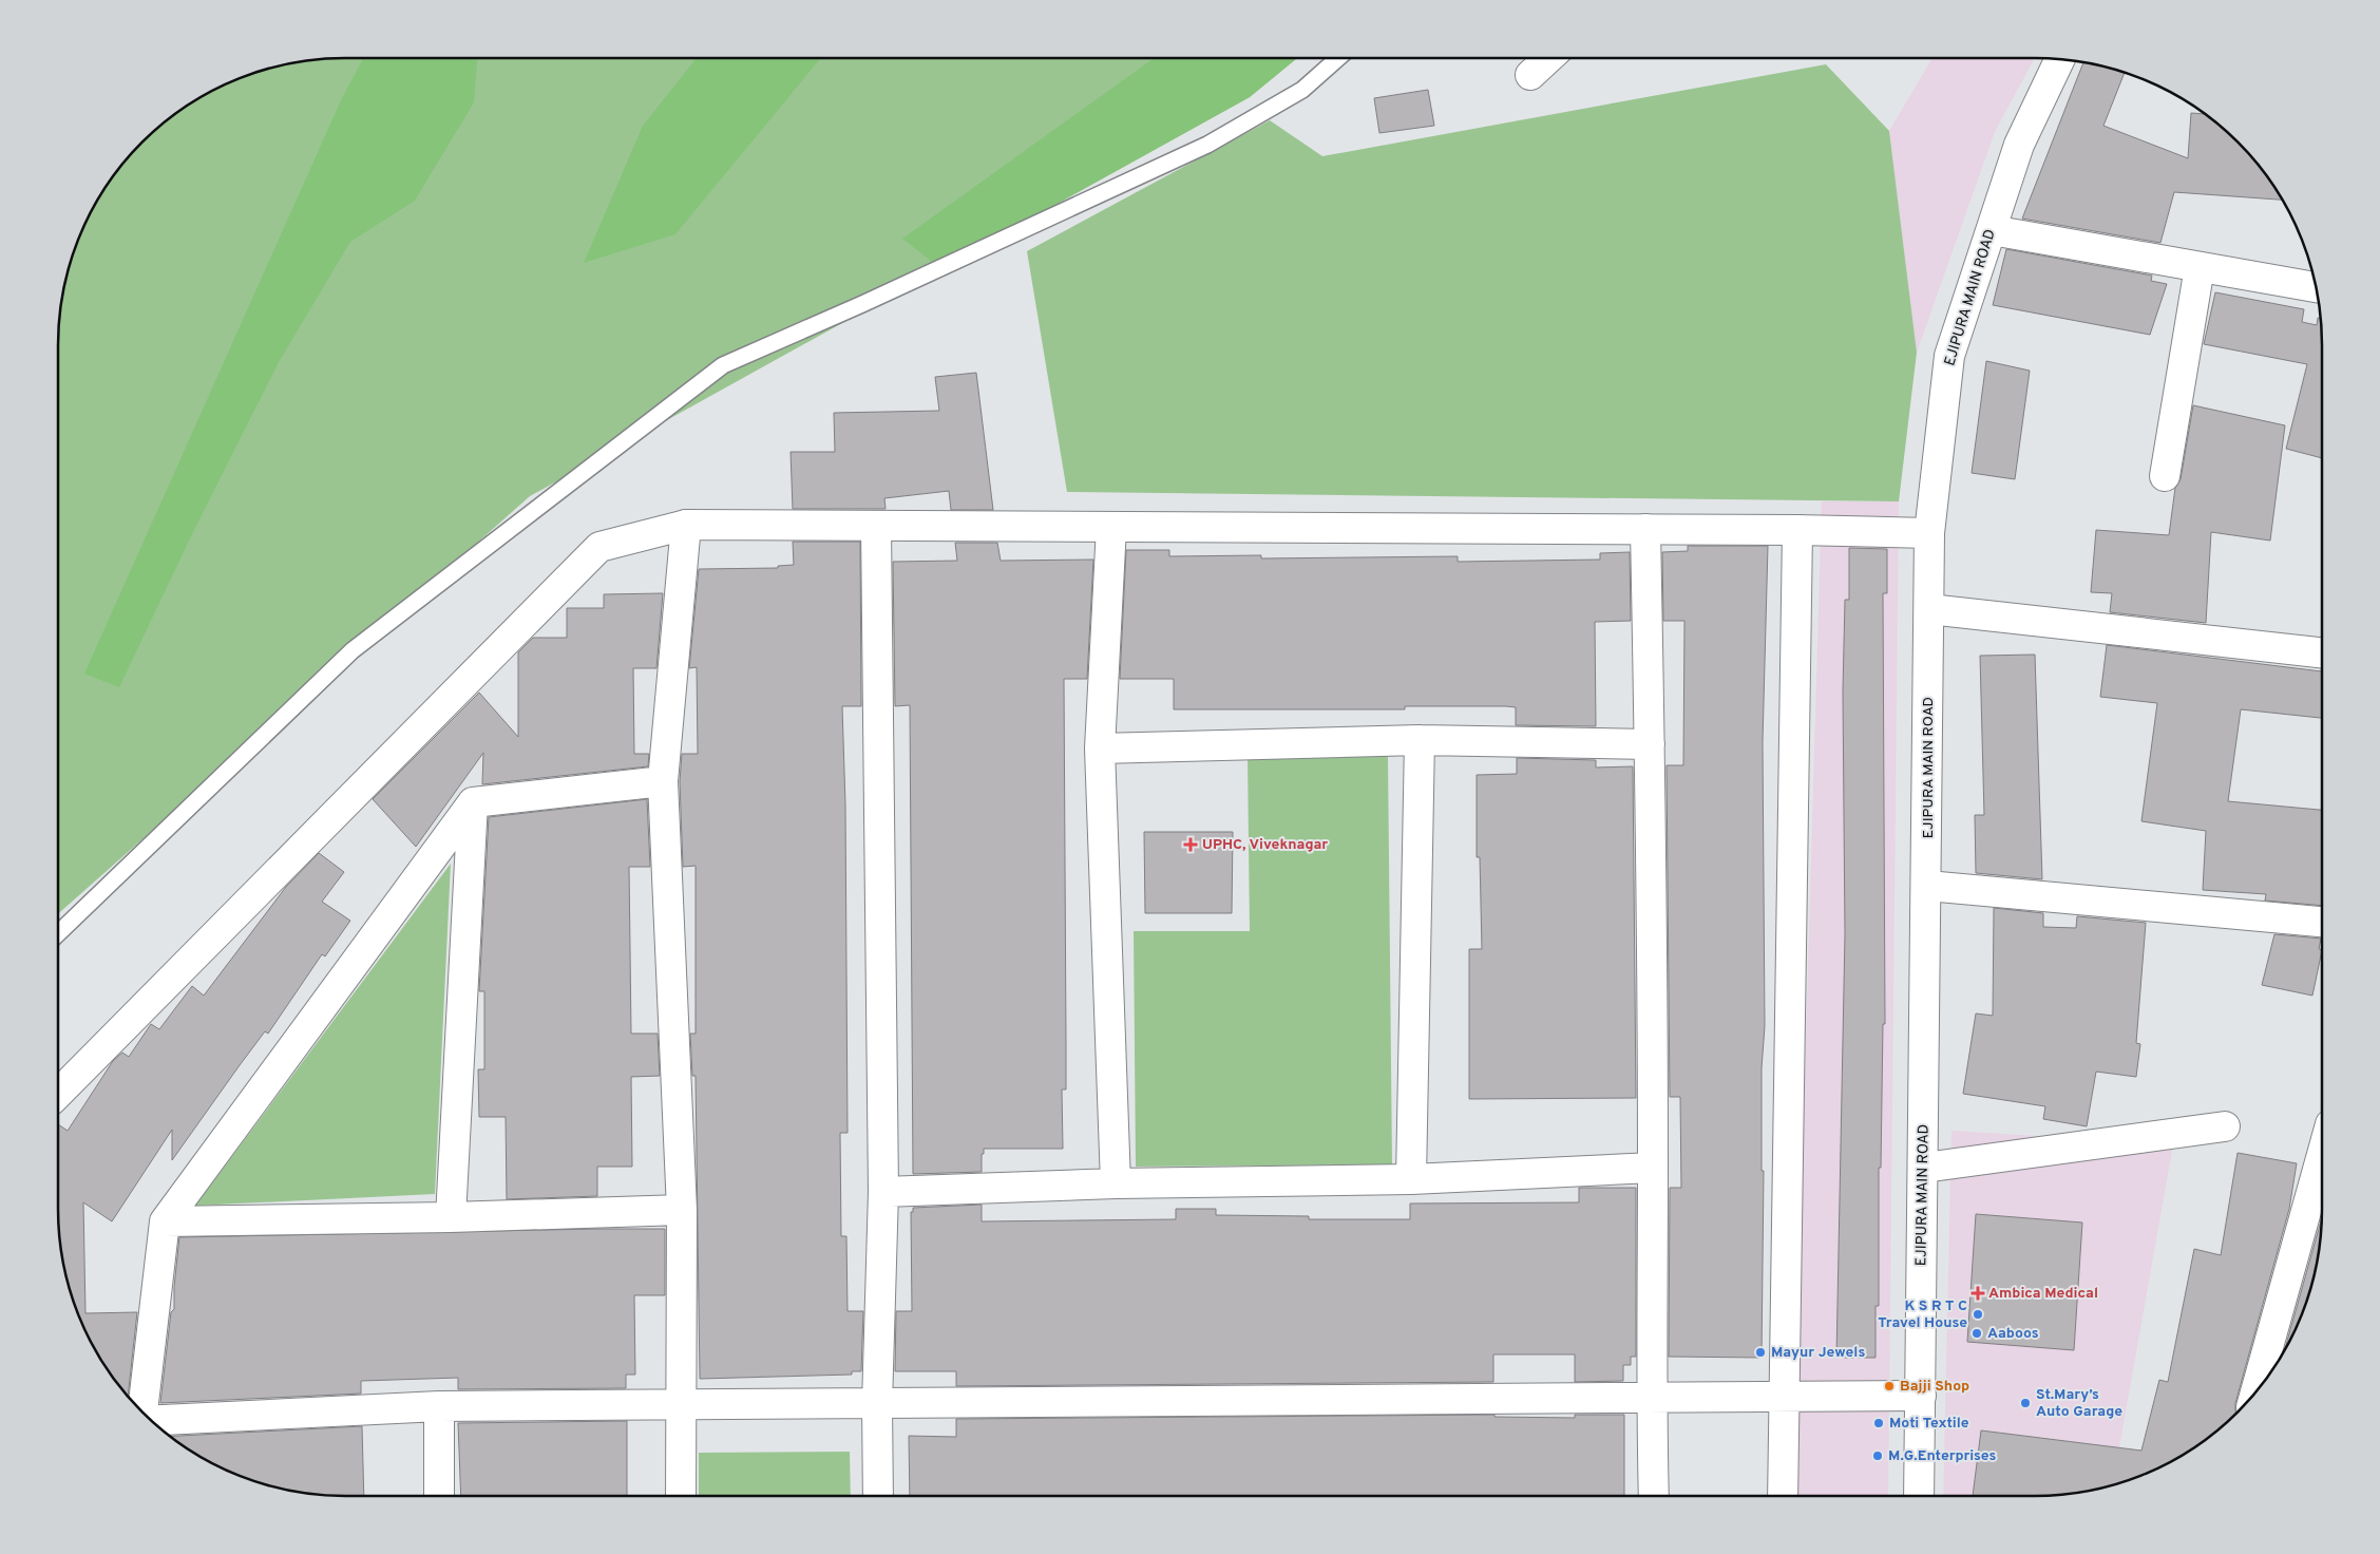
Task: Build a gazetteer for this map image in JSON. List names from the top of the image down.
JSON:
{
  "streets": {
    "street": ["EJIPURA MAIN ROAD"]
  },
  "places": {
    "health": ["UPHC, Viveknagar", "Ambica Medical"],
    "other": [
      "K S R T C Travel House",
      "Aaboos",
      "Mayur Jewels",
      "Bajji Shop",
      "St.Mary’s Auto Garage",
      "Moti Textile",
      "M.G.Enterprises"
    ]
  }
}
